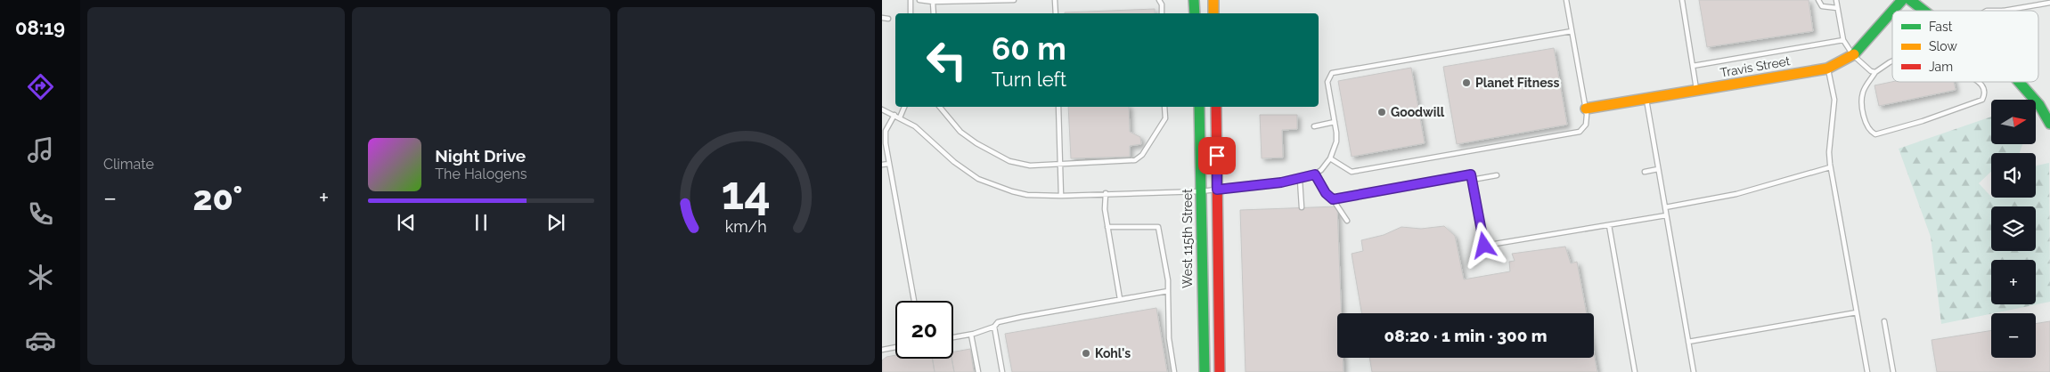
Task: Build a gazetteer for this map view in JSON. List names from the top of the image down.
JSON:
{
  "streets": {
    "street": ["Travis Street", "West 115th Street"]
  },
  "places": ["Planet Fitness", "Goodwill", "Kohl's"],
  "legend": ["Fast", "Slow", "Jam"],
  "north": "right",
  "page": {
    "tabs": "08:19",
    "tile": "Climate",
    "turn": ["60 m", "Turn left"],
    "map_buttons": ["+", "−"],
    "song": ["Night Drive", "The Halogens"],
    "heat": ["−", "20°", "+"],
    "limit": "20",
    "trip": "08:20 · 1 min · 300 m",
    "gauge": ["14", "km/h"]
  }
}
